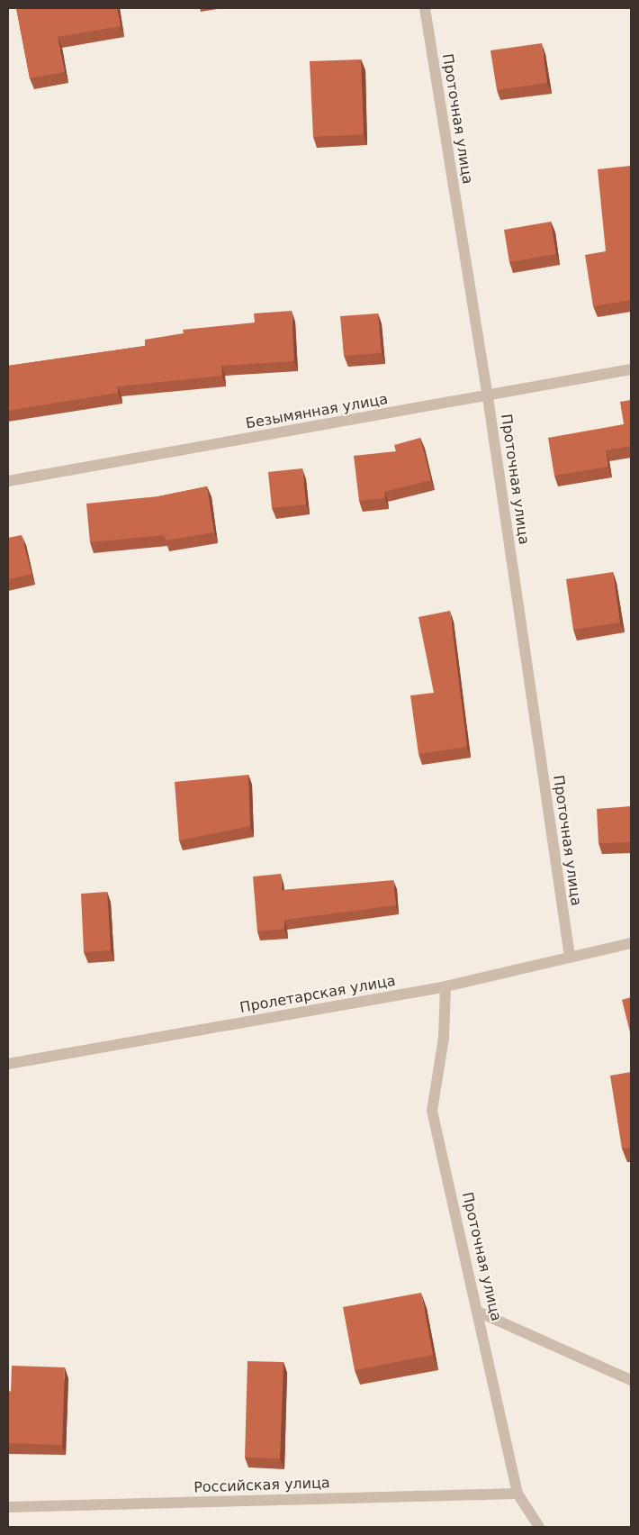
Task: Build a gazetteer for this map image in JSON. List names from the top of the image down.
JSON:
{
  "streets": {
    "street": [
      "Проточная улица",
      "Безымянная улица",
      "Пролетарская улица",
      "Российская улица"
    ]
  },
  "crossings": [
    ["Проточная улица", "Безымянная улица"],
    ["Проточная улица", "Пролетарская улица"],
    ["Проточная улица", "Российская улица"]
  ]
}
